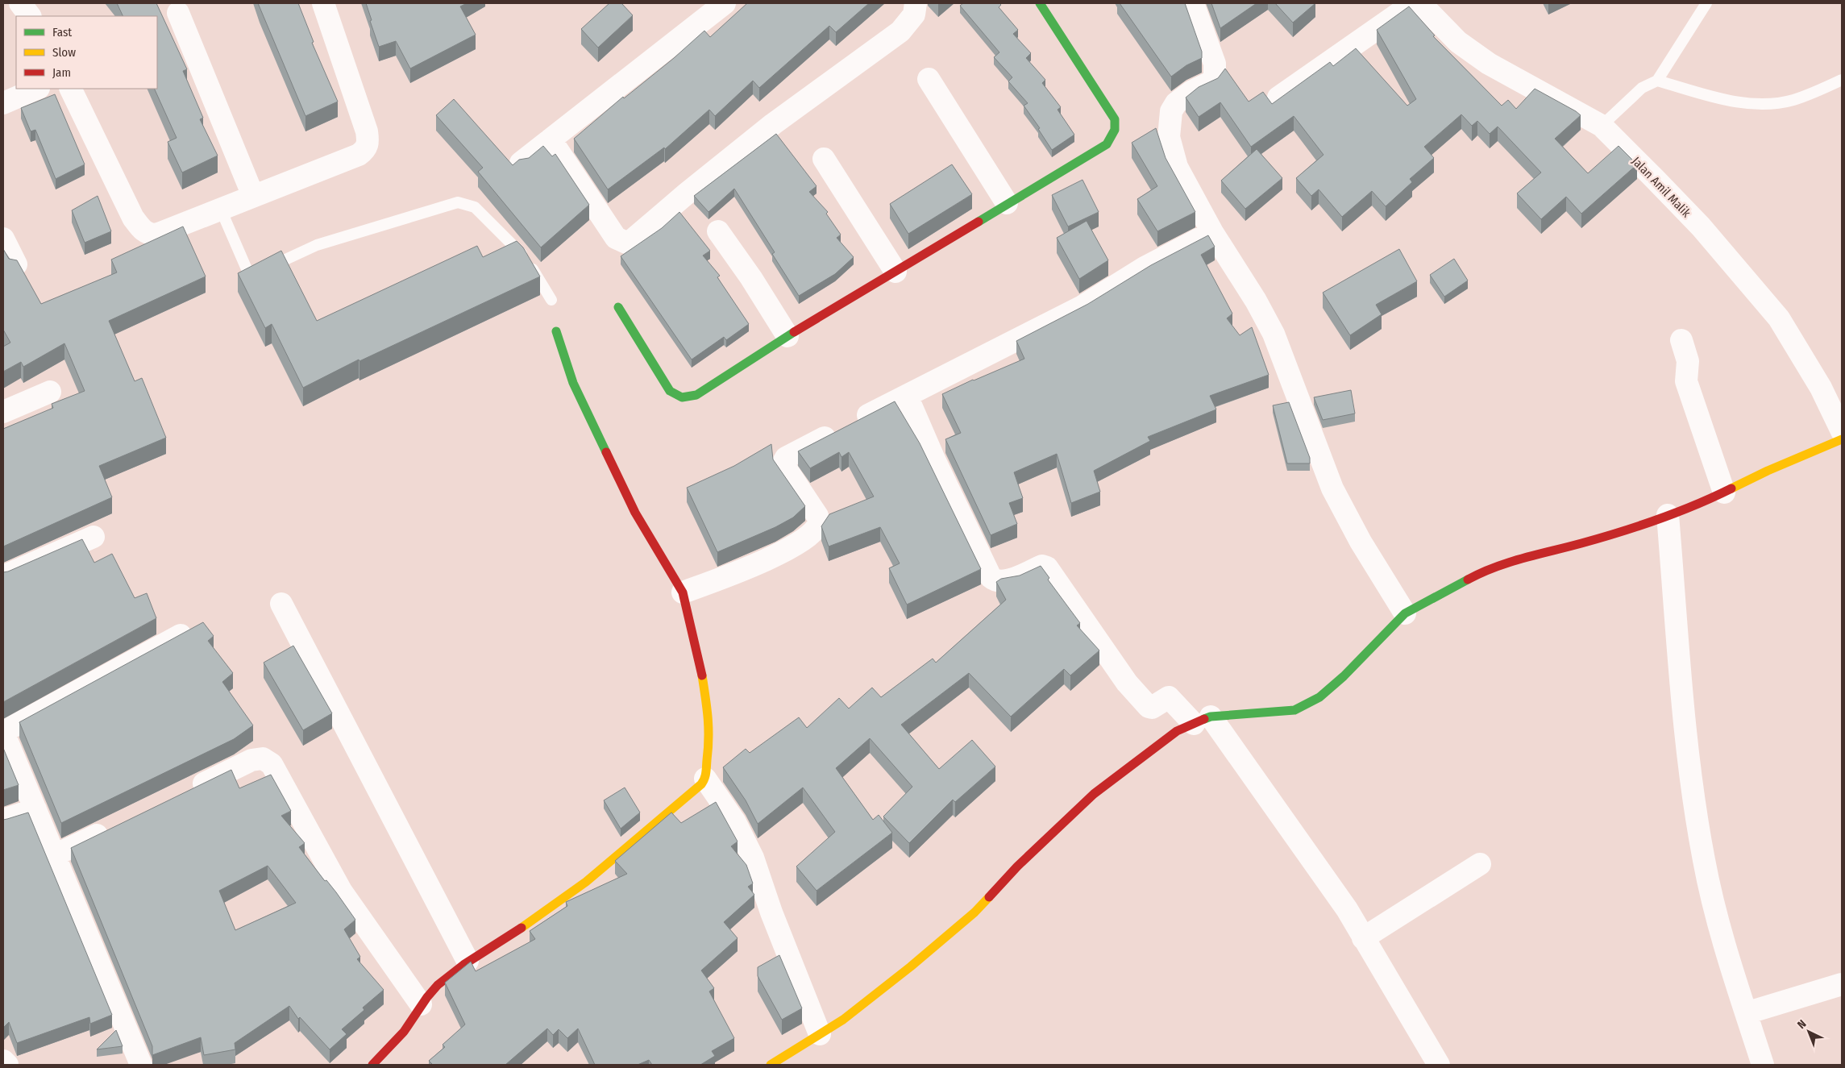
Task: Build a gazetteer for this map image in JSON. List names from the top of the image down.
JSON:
{
  "streets": {
    "street": ["Jalan Amil Malik"]
  },
  "legend": ["Fast", "Slow", "Jam"],
  "north": "top left"
}
